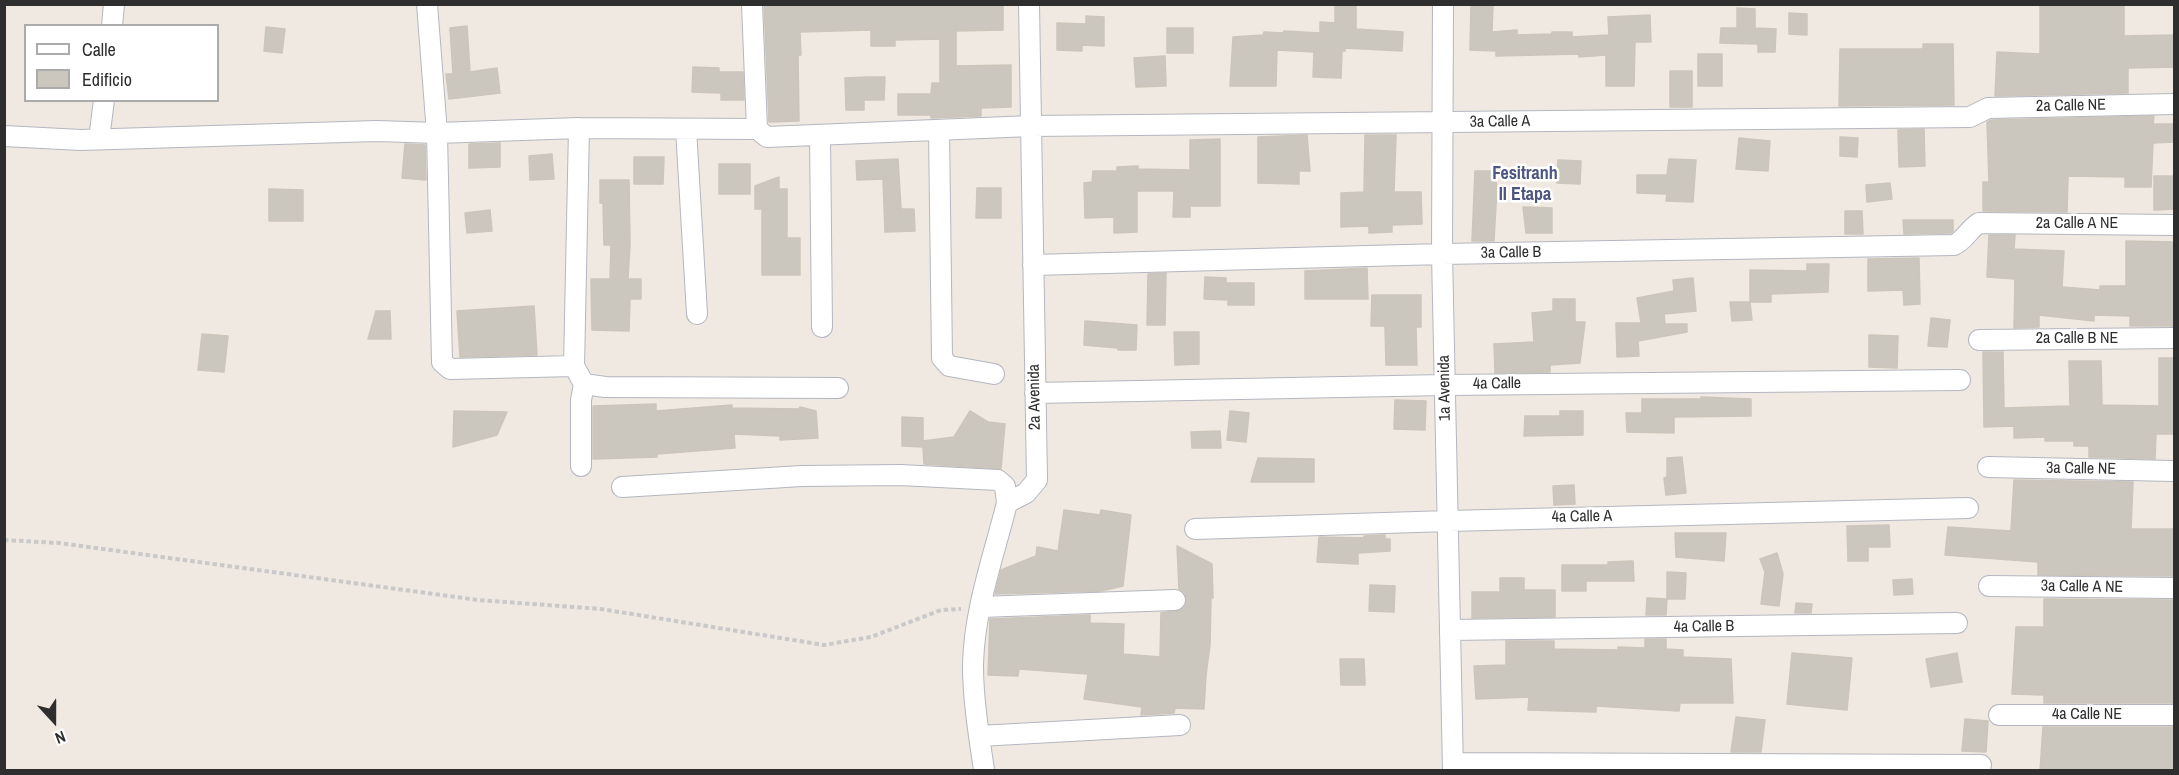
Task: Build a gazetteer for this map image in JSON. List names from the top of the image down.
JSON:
{
  "streets": {
    "street": [
      "2a Calle NE",
      "3a Calle A",
      "2a Calle A NE",
      "3a Calle B",
      "2a Calle B NE",
      "4a Calle",
      "1a Avenida",
      "2a Avenida",
      "3a Calle NE",
      "4a Calle A",
      "3a Calle A NE",
      "4a Calle B",
      "4a Calle NE"
    ]
  },
  "crossings": [
    ["2a Calle NE", "3a Calle A"],
    ["3a Calle A", "1a Avenida"],
    ["3a Calle A", "2a Avenida"],
    ["2a Calle A NE", "3a Calle B"],
    ["3a Calle B", "1a Avenida"],
    ["3a Calle B", "2a Avenida"],
    ["4a Calle", "1a Avenida"],
    ["4a Calle", "2a Avenida"],
    ["1a Avenida", "4a Calle A"],
    ["1a Avenida", "4a Calle B"]
  ],
  "districts": ["Fesitranh II Etapa"],
  "legend": ["Calle", "Edificio"],
  "north": "bottom"
}
